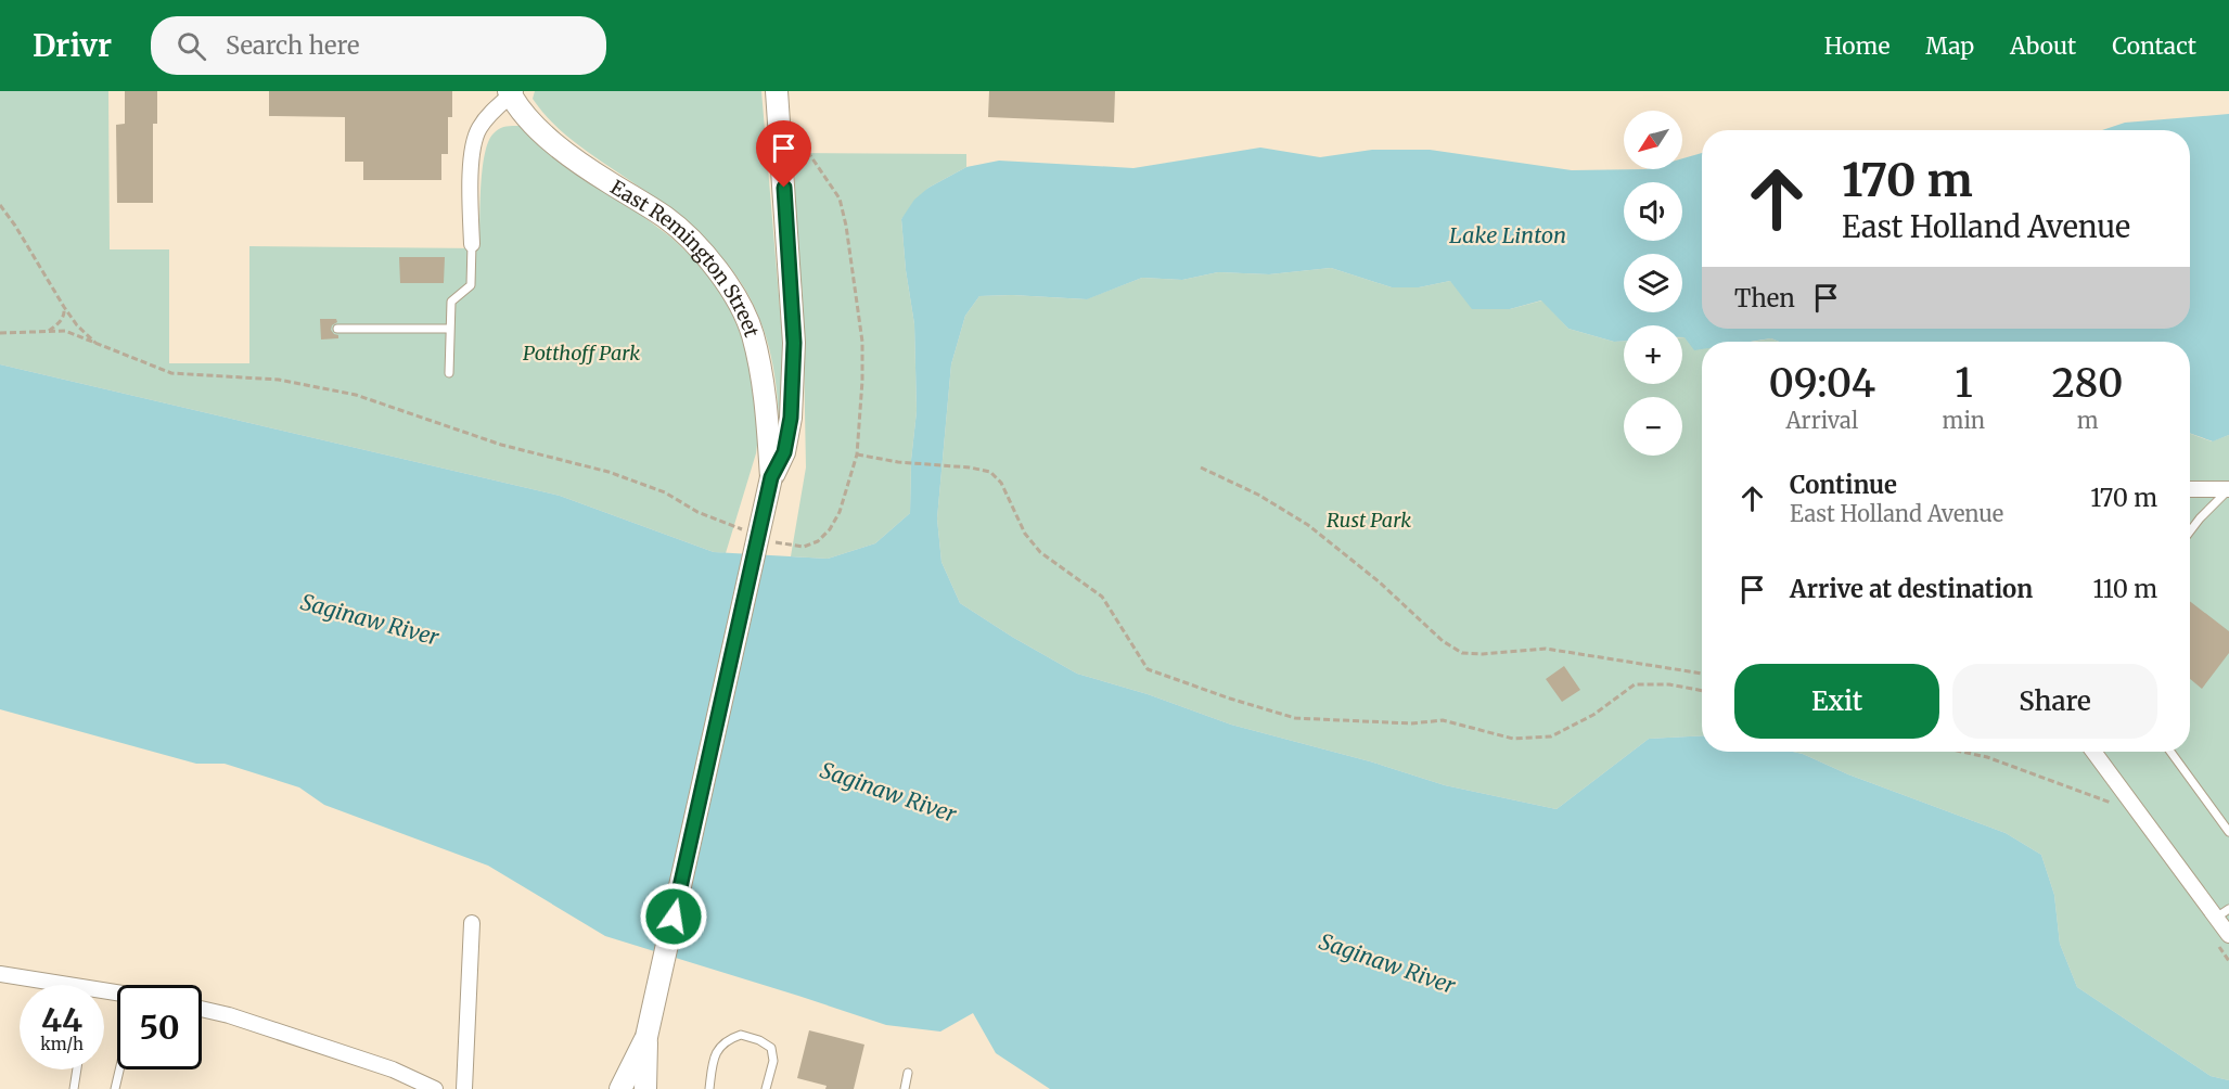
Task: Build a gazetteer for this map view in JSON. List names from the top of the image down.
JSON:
{
  "streets": {
    "main road": ["East Remington Street"]
  },
  "water": ["Lake Linton", "Saginaw River"],
  "parks": ["Potthoff Park", "Rust Park"],
  "north": "bottom left",
  "page": {
    "header": "Drivr",
    "search": "Search here",
    "nav": [
      "Home",
      "Map",
      "About",
      "Contact"
    ],
    "map_buttons": ["+", "−"],
    "turn": ["170 m", "East Holland Avenue"],
    "then": "Then",
    "eta": [
      "09:04",
      "Arrival",
      "1",
      "min",
      "280",
      "m"
    ],
    "list": [
      {
        "name": "Continue",
        "note": "East Holland Avenue",
        "value": "170 m"
      },
      {
        "name": "Arrive at destination",
        "value": "110 m"
      }
    ],
    "buttons": ["Exit", "Share"],
    "speed": "44 km/h",
    "limit": "50"
  }
}
